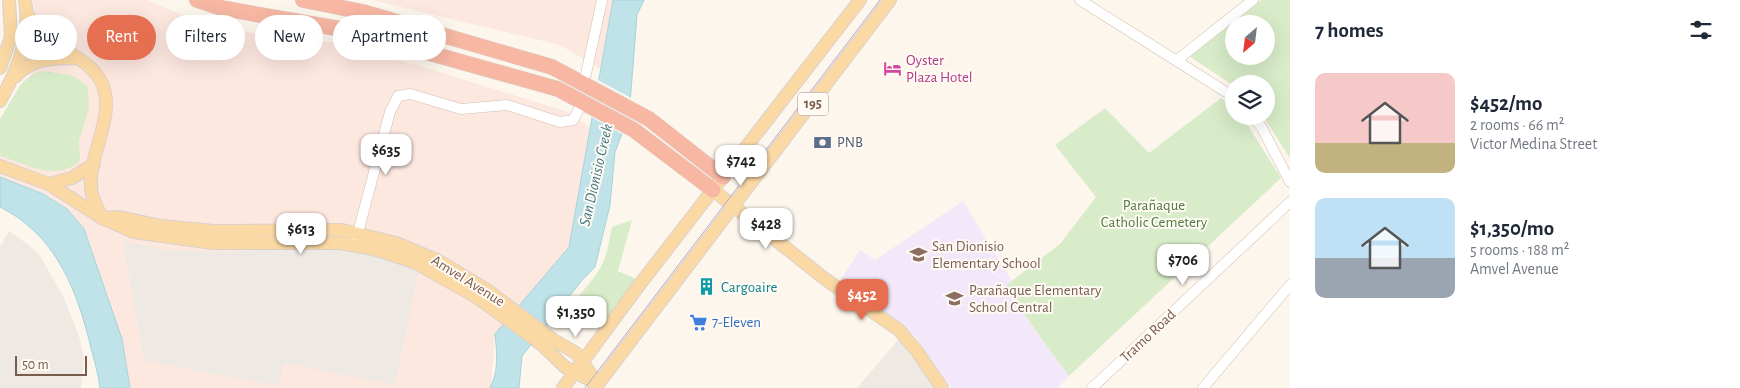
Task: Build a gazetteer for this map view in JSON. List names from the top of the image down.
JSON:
{
  "streets": {
    "main road": ["195", "Amvel Avenue"],
    "street": ["Tramo Road"]
  },
  "crossings": [
    ["195", "Amvel Avenue"]
  ],
  "water": ["San Dionisio Creek"],
  "parks": ["Parañaque Catholic Cemetery"],
  "places": {
    "hotel": ["Oyster Plaza Hotel"],
    "bank": ["PNB"],
    "school or university": ["San Dionisio Elementary School", "Parañaque Elementary School Central"],
    "building": ["Cargoaire"],
    "supermarket": ["7-Eleven"]
  },
  "scale_bar": "50 m",
  "north": "bottom left",
  "page": {
    "heading": "7 homes",
    "chip": [
      "Buy",
      "Rent",
      "Filters",
      "New",
      "Apartment"
    ],
    "list": [
      {
        "name": "$452/mo",
        "note": "2 rooms · 66 m² · Victor Medina Street"
      },
      {
        "name": "$1,350/mo",
        "note": "5 rooms · 188 m² · Amvel Avenue"
      }
    ],
    "price": [
      "$635",
      "$742",
      "$428",
      "$613",
      "$706",
      "$452",
      "$1,350"
    ],
    "scale": "50 m"
  }
}
